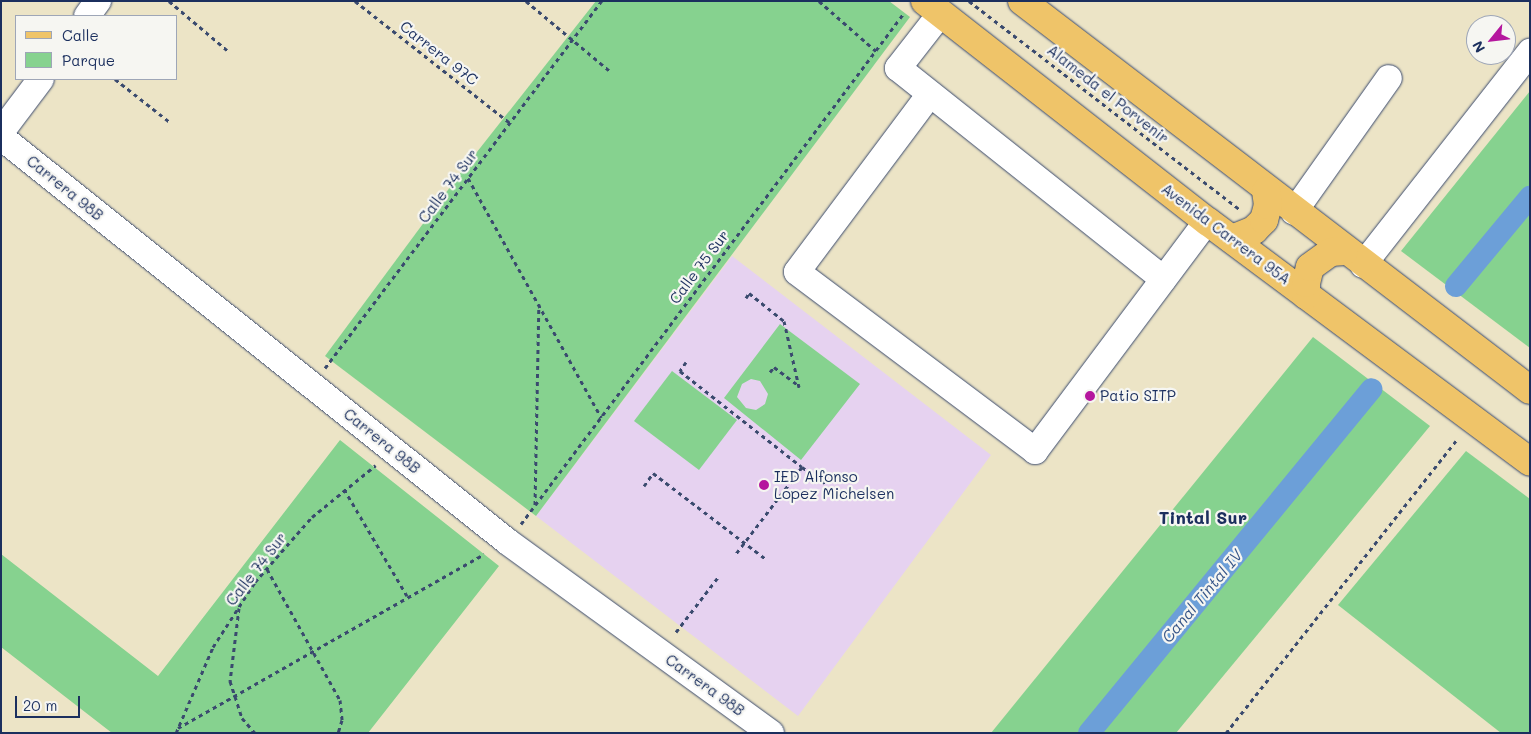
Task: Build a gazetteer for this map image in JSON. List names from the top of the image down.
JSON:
{
  "streets": {
    "main road": ["Avenida Carrera 95A"],
    "street": ["Carrera 98B"],
    "path": [
      "Carrera 97C",
      "Alameda el Porvenir",
      "Calle 74 Sur",
      "Calle 75 Sur"
    ]
  },
  "crossings": [
    ["Carrera 97C", "Calle 74 Sur"],
    ["Calle 74 Sur", "Carrera 98B"],
    ["Carrera 98B", "Calle 75 Sur"],
    ["Avenida Carrera 95A", "Calle 75 Sur"]
  ],
  "districts": ["Tintal Sur"],
  "water": ["Canal Tintal IV"],
  "places": ["Patio SITP", "IED Alfonso Lopez Michelsen"],
  "legend": ["Calle", "Parque"],
  "scale_bar": "20 m",
  "north": "bottom left"
}
